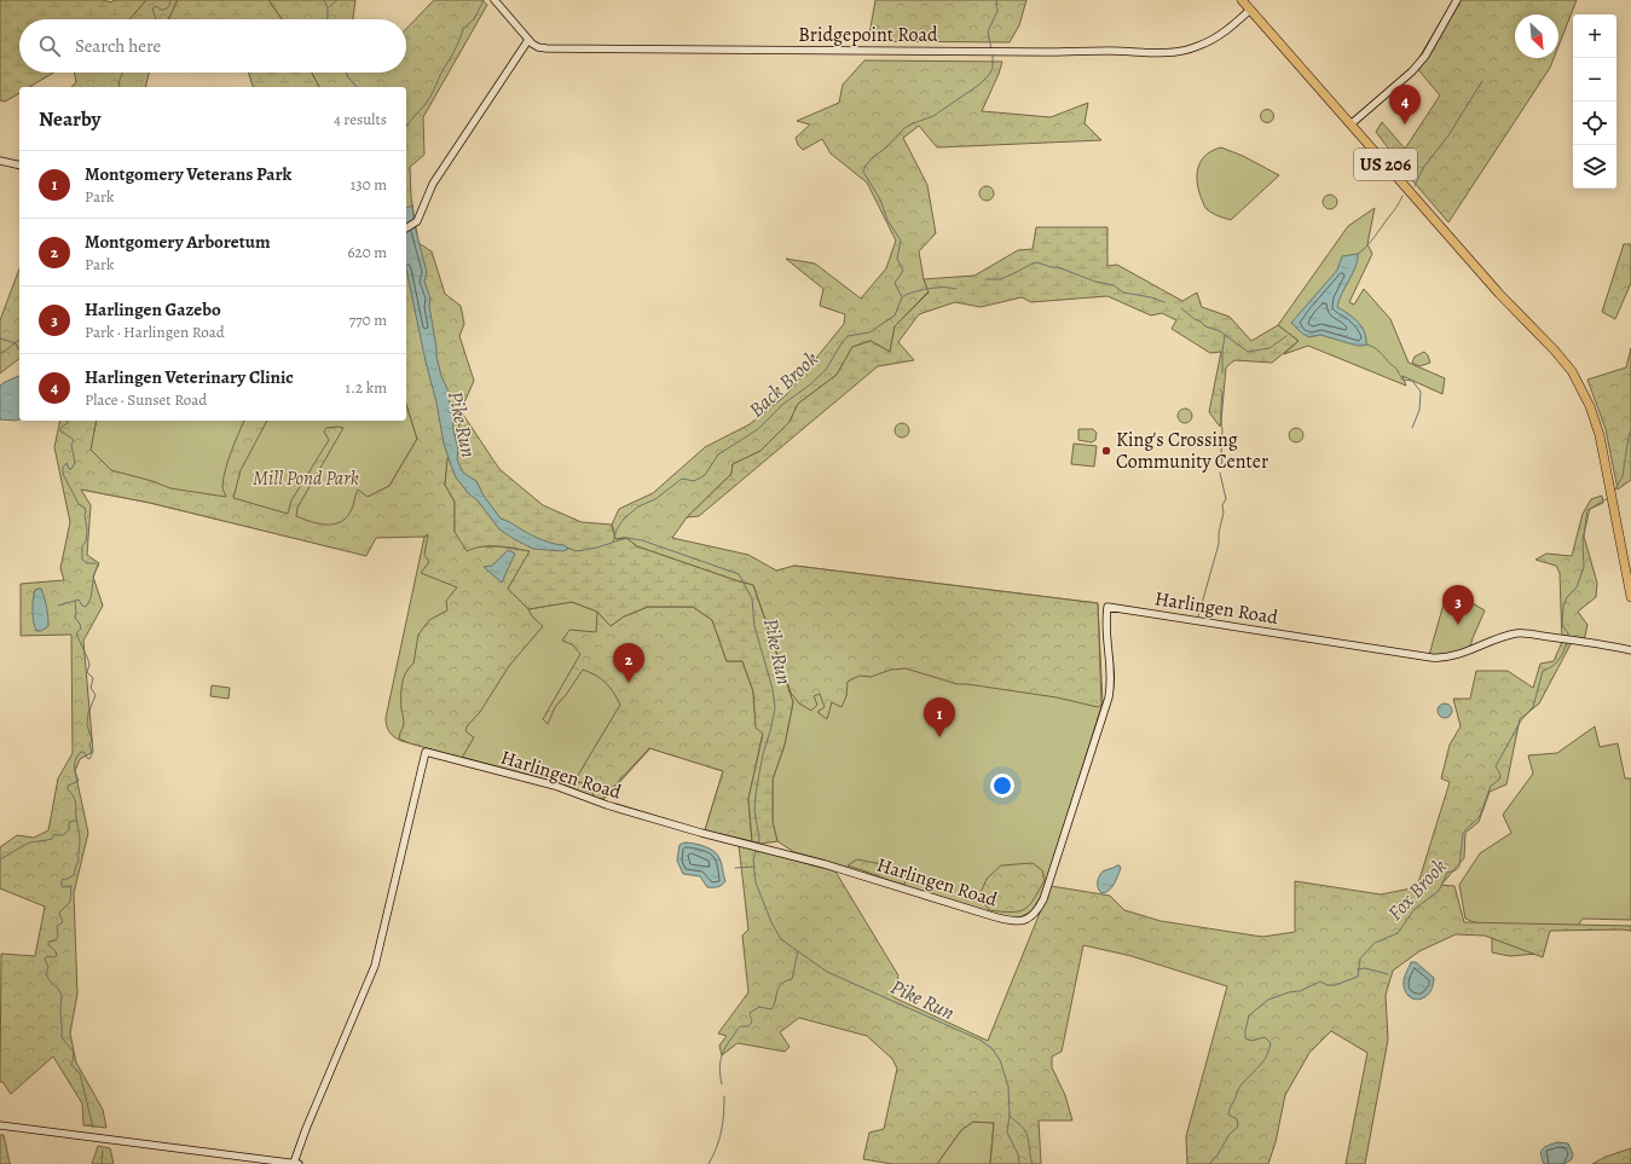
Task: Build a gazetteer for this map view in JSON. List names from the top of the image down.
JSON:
{
  "streets": {
    "highway": ["US 206"],
    "street": ["Bridgepoint Road", "Harlingen Road"]
  },
  "crossings": [
    ["Bridgepoint Road", "US 206"]
  ],
  "water": ["Back Brook", "Pike Run", "Fox Brook"],
  "parks": ["Mill Pond Park"],
  "places": ["King's Crossing Community Center"],
  "north": "bottom right",
  "page": {
    "map_buttons": ["+", "−"],
    "search": "Search here",
    "pins": [
      "4",
      "3",
      "2",
      "1"
    ],
    "heading": ["Nearby", "4 results"],
    "list": [
      {
        "mark": "1",
        "name": "Montgomery Veterans Park",
        "note": "Park",
        "value": "130 m"
      },
      {
        "mark": "2",
        "name": "Montgomery Arboretum",
        "note": "Park",
        "value": "620 m"
      },
      {
        "mark": "3",
        "name": "Harlingen Gazebo",
        "note": "Park · Harlingen Road",
        "value": "770 m"
      },
      {
        "mark": "4",
        "name": "Harlingen Veterinary Clinic",
        "note": "Place · Sunset Road",
        "value": "1.2 km"
      }
    ]
  }
}
